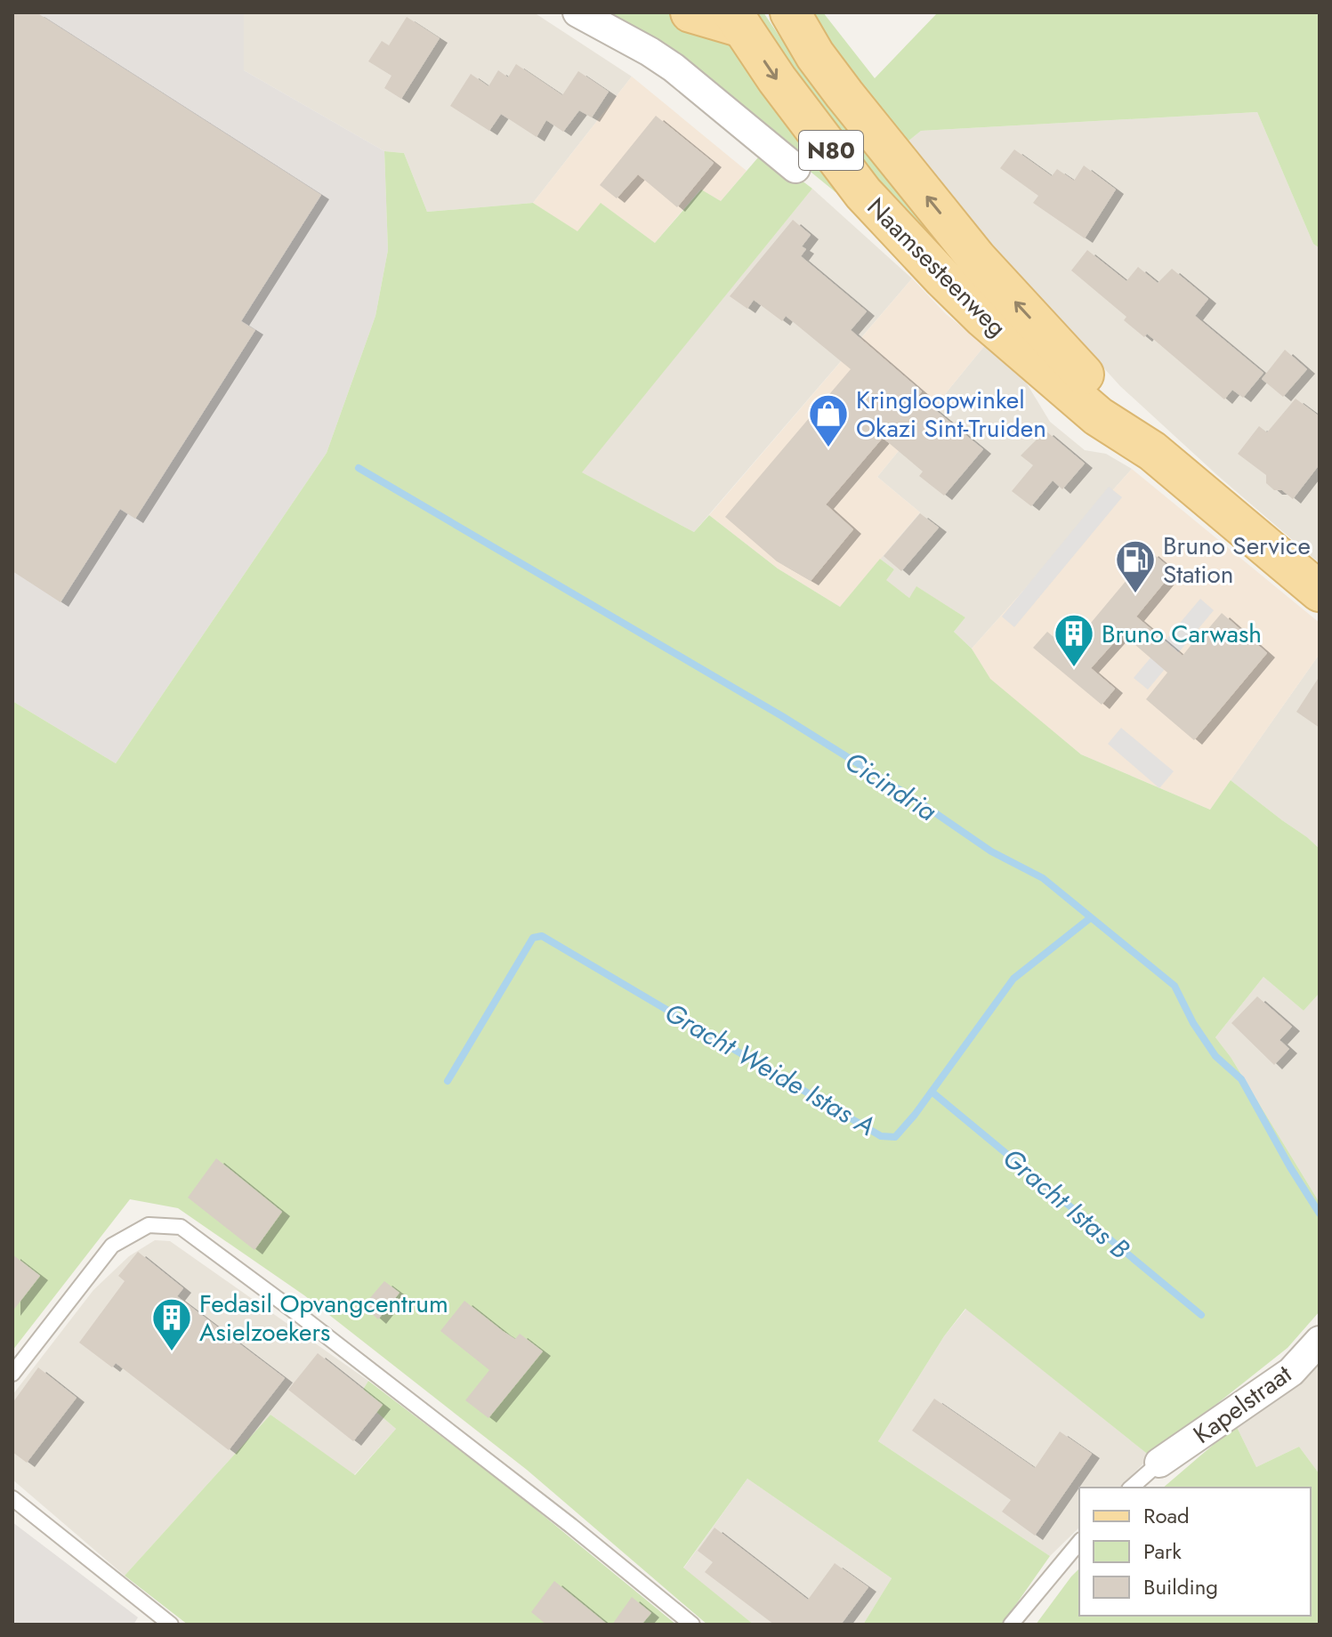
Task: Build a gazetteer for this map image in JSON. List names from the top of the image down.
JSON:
{
  "streets": {
    "main road": ["N80", "Naamsesteenweg"],
    "street": ["Kapelstraat"]
  },
  "water": ["Cicindria", "Gracht Weide Istas A", "Gracht Istas B"],
  "places": {
    "shop": ["Kringloopwinkel Okazi Sint-Truiden"],
    "fuel station": ["Bruno Service Station"],
    "building": ["Bruno Carwash", "Fedasil Opvangcentrum Asielzoekers"]
  },
  "legend": ["Road", "Park", "Building"]
}
